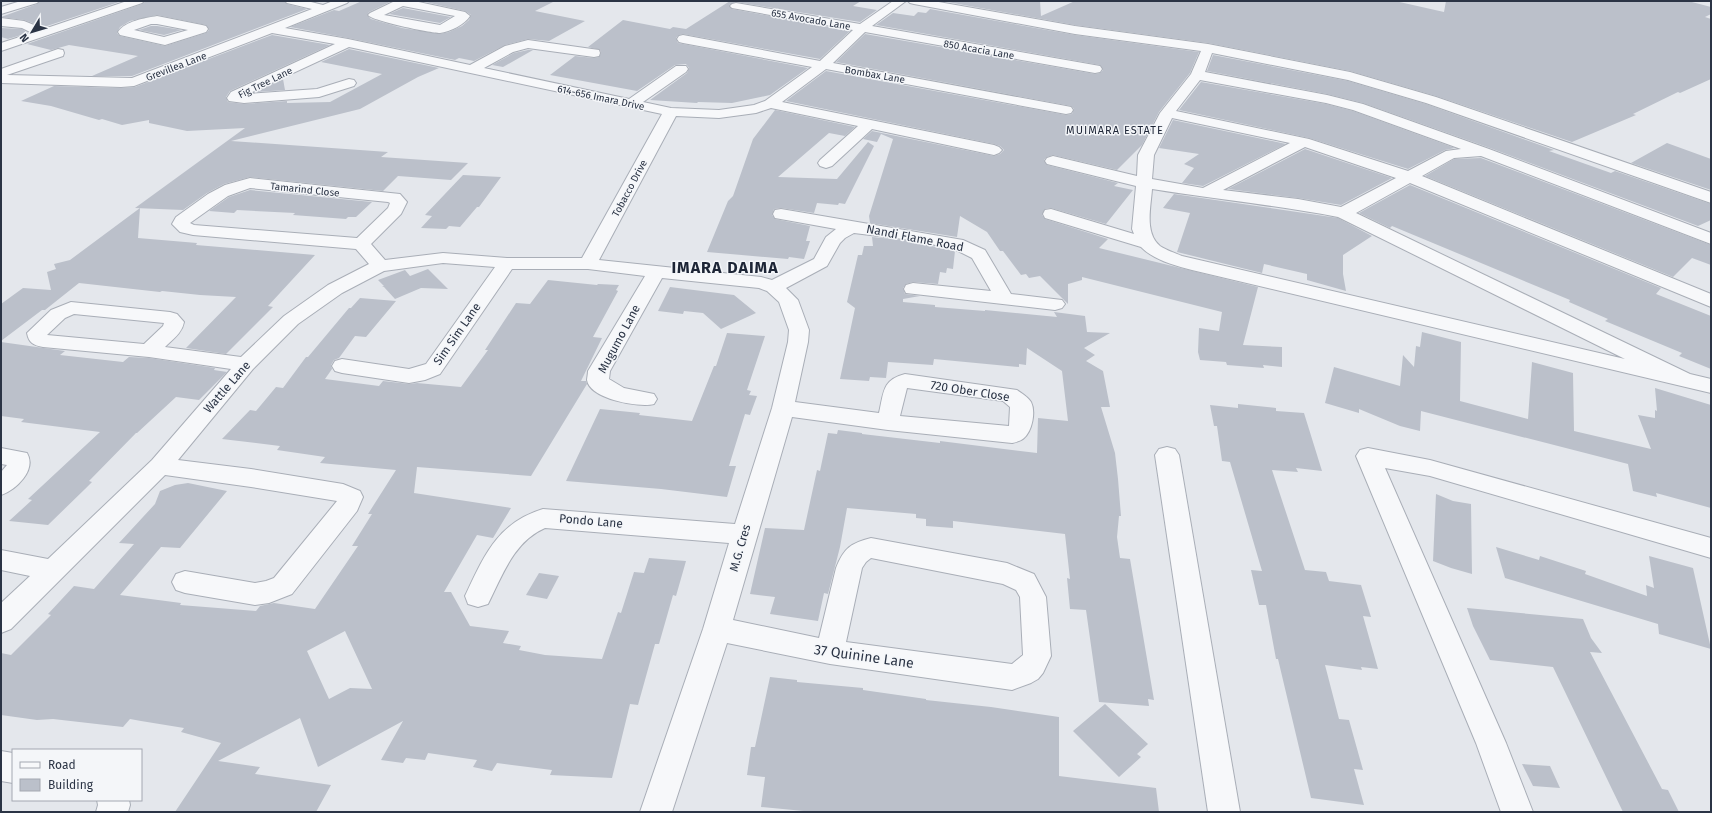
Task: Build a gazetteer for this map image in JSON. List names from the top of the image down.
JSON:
{
  "streets": {
    "street": [
      "655 Avocado Lane",
      "850 Acacia Lane",
      "Grevillea Lane",
      "Bombax Lane",
      "Fig Tree Lane",
      "614-656 Imara Drive",
      "Tobacco Drive",
      "Tamarind Close",
      "Nandi Flame Road",
      "Sim Sim Lane",
      "Mugumo Lane",
      "Wattle Lane",
      "720 Ober Close",
      "Pondo Lane",
      "M.G. Cres",
      "37 Quinine Lane"
    ]
  },
  "crossings": [
    ["655 Avocado Lane", "850 Acacia Lane"],
    ["655 Avocado Lane", "614-656 Imara Drive"],
    ["850 Acacia Lane", "614-656 Imara Drive"],
    ["Grevillea Lane", "614-656 Imara Drive"],
    ["Bombax Lane", "614-656 Imara Drive"],
    ["Fig Tree Lane", "614-656 Imara Drive"],
    ["614-656 Imara Drive", "Tobacco Drive"],
    ["Tobacco Drive", "Wattle Lane"],
    ["Nandi Flame Road", "Wattle Lane"],
    ["Nandi Flame Road", "M.G. Cres"],
    ["Sim Sim Lane", "Wattle Lane"],
    ["Mugumo Lane", "Wattle Lane"],
    ["Wattle Lane", "M.G. Cres"],
    ["Pondo Lane", "M.G. Cres"],
    ["M.G. Cres", "37 Quinine Lane"]
  ],
  "districts": ["MUIMARA ESTATE", "IMARA DAIMA"],
  "legend": ["Road", "Building"],
  "north": "bottom left"
}
